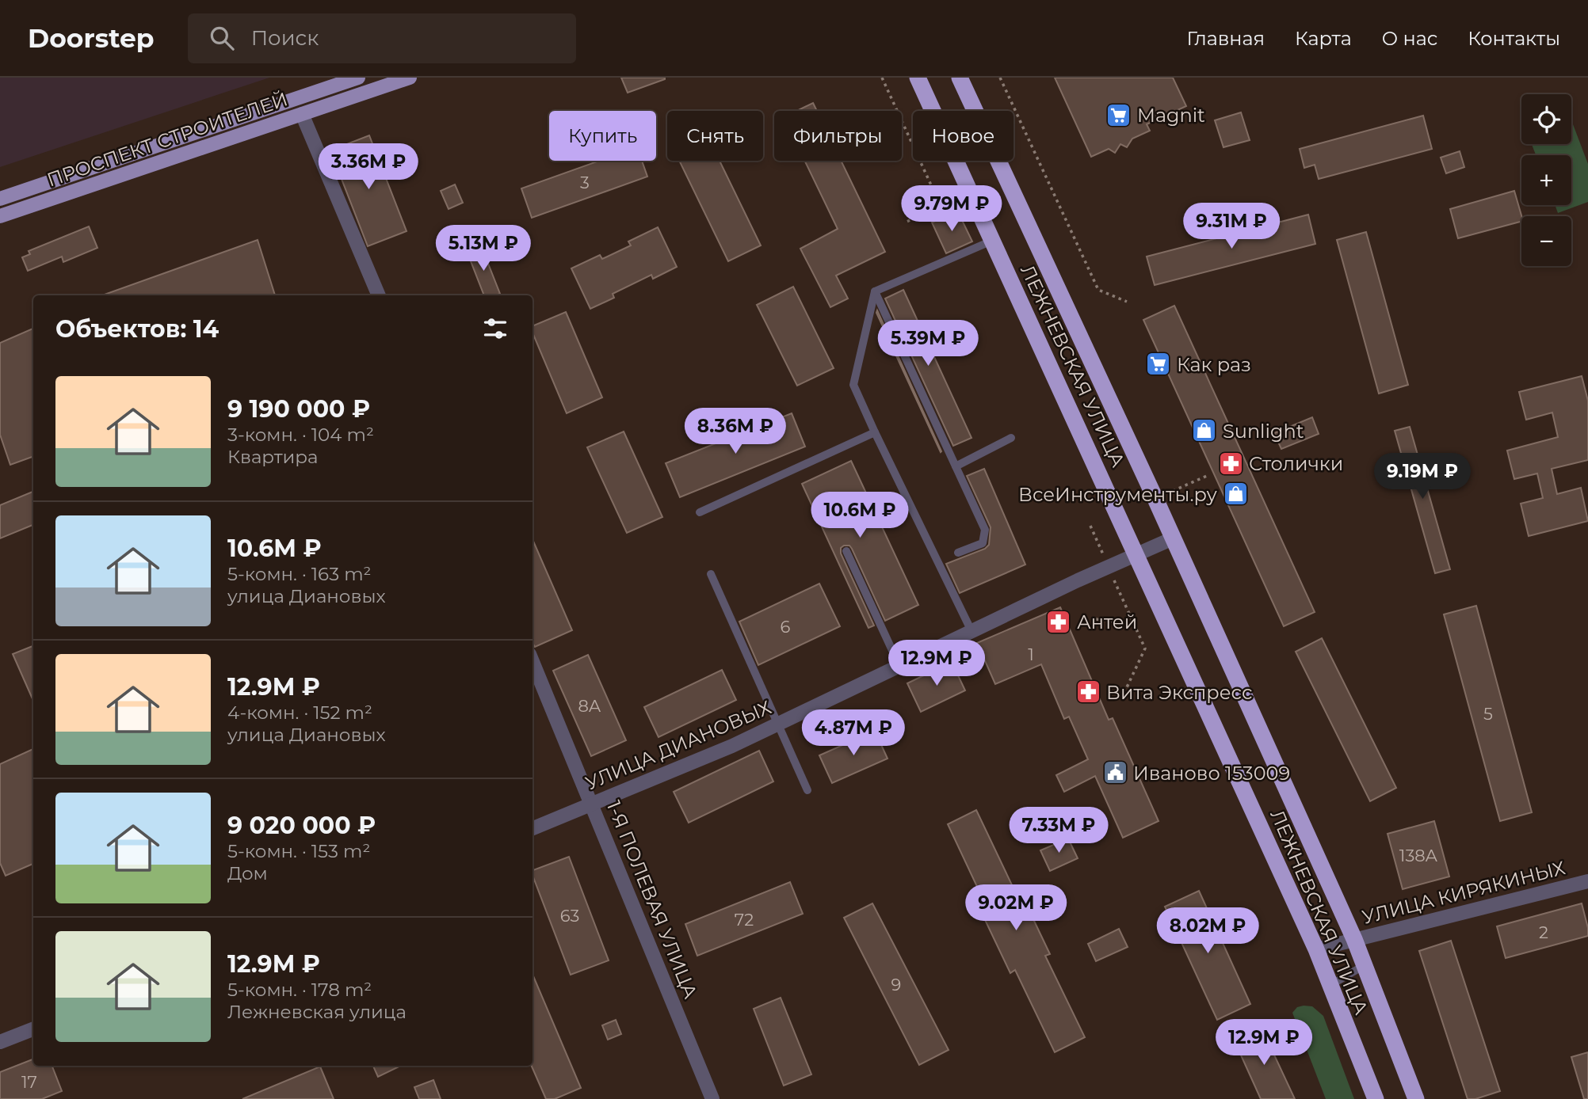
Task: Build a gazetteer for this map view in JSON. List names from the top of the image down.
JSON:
{
  "streets": {
    "highway": ["ЛЕЖНЕВСКАЯ УЛИЦА"],
    "main road": ["ПРОСПЕКТ СТРОИТЕЛЕЙ"],
    "street": ["УЛИЦА ДИАНОВЫХ", "УЛИЦА КИРЯКИНЫХ", "1-Я ПОЛЕВАЯ УЛИЦА"]
  },
  "crossings": [
    ["ЛЕЖНЕВСКАЯ УЛИЦА", "УЛИЦА ДИАНОВЫХ"],
    ["ЛЕЖНЕВСКАЯ УЛИЦА", "УЛИЦА КИРЯКИНЫХ"],
    ["УЛИЦА ДИАНОВЫХ", "1-Я ПОЛЕВАЯ УЛИЦА"]
  ],
  "places": {
    "supermarket": ["Magnit", "Как раз"],
    "shop": ["Sunlight", "ВсеИнструменты.ру"],
    "pharmacy": ["Столички", "Антей", "Вита Экспресс"],
    "public building": ["Иваново 153009"]
  },
  "house_numbers": [
    "3",
    "6",
    "1",
    "8А",
    "5",
    "138А",
    "63",
    "72",
    "2",
    "9",
    "17"
  ],
  "page": {
    "header": "Doorstep",
    "search": "Поиск",
    "nav": [
      "Главная",
      "Карта",
      "О нас",
      "Контакты"
    ],
    "map_buttons": ["+", "−"],
    "chip": [
      "Купить",
      "Снять",
      "Фильтры",
      "Новое"
    ],
    "price": [
      "3.36M ₽",
      "9.79M ₽",
      "9.31M ₽",
      "5.13M ₽",
      "5.39M ₽",
      "8.36M ₽",
      "9.19M ₽",
      "10.6M ₽",
      "12.9M ₽",
      "4.87M ₽",
      "7.33M ₽",
      "9.02M ₽",
      "8.02M ₽",
      "12.9M ₽"
    ],
    "heading": "Объектов: 14",
    "list": [
      {
        "name": "9 190 000 ₽",
        "note": "3-комн. · 104 m² · Квартира"
      },
      {
        "name": "10.6M ₽",
        "note": "5-комн. · 163 m² · улица Диановых"
      },
      {
        "name": "12.9M ₽",
        "note": "4-комн. · 152 m² · улица Диановых"
      },
      {
        "name": "9 020 000 ₽",
        "note": "5-комн. · 153 m² · Дом"
      },
      {
        "name": "12.9M ₽",
        "note": "5-комн. · 178 m² · Лежневская улица"
      }
    ]
  }
}
